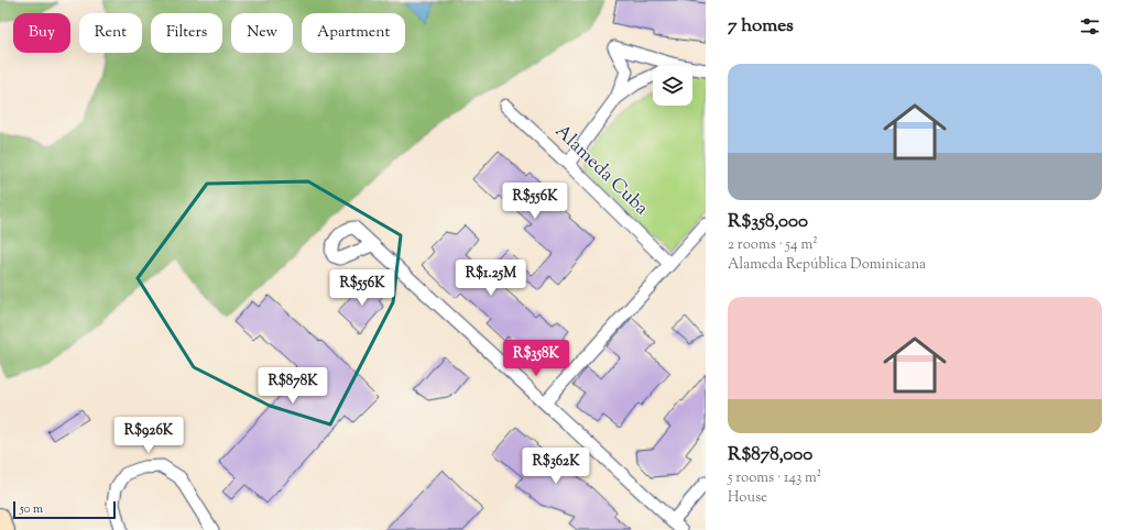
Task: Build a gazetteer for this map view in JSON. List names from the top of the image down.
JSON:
{
  "streets": {
    "street": ["Alameda Cuba"]
  },
  "scale_bar": "50 m",
  "page": {
    "heading": "7 homes",
    "chip": [
      "Buy",
      "Rent",
      "Filters",
      "New",
      "Apartment"
    ],
    "list": [
      {
        "name": "R$358,000",
        "note": "2 rooms · 54 m² · Alameda República Dominicana"
      },
      {
        "name": "R$878,000",
        "note": "5 rooms · 143 m² · House"
      }
    ],
    "price": [
      "R$556K",
      "R$1.25M",
      "R$556K",
      "R$358K",
      "R$878K",
      "R$926K",
      "R$362K"
    ],
    "scale": "50 m"
  }
}
